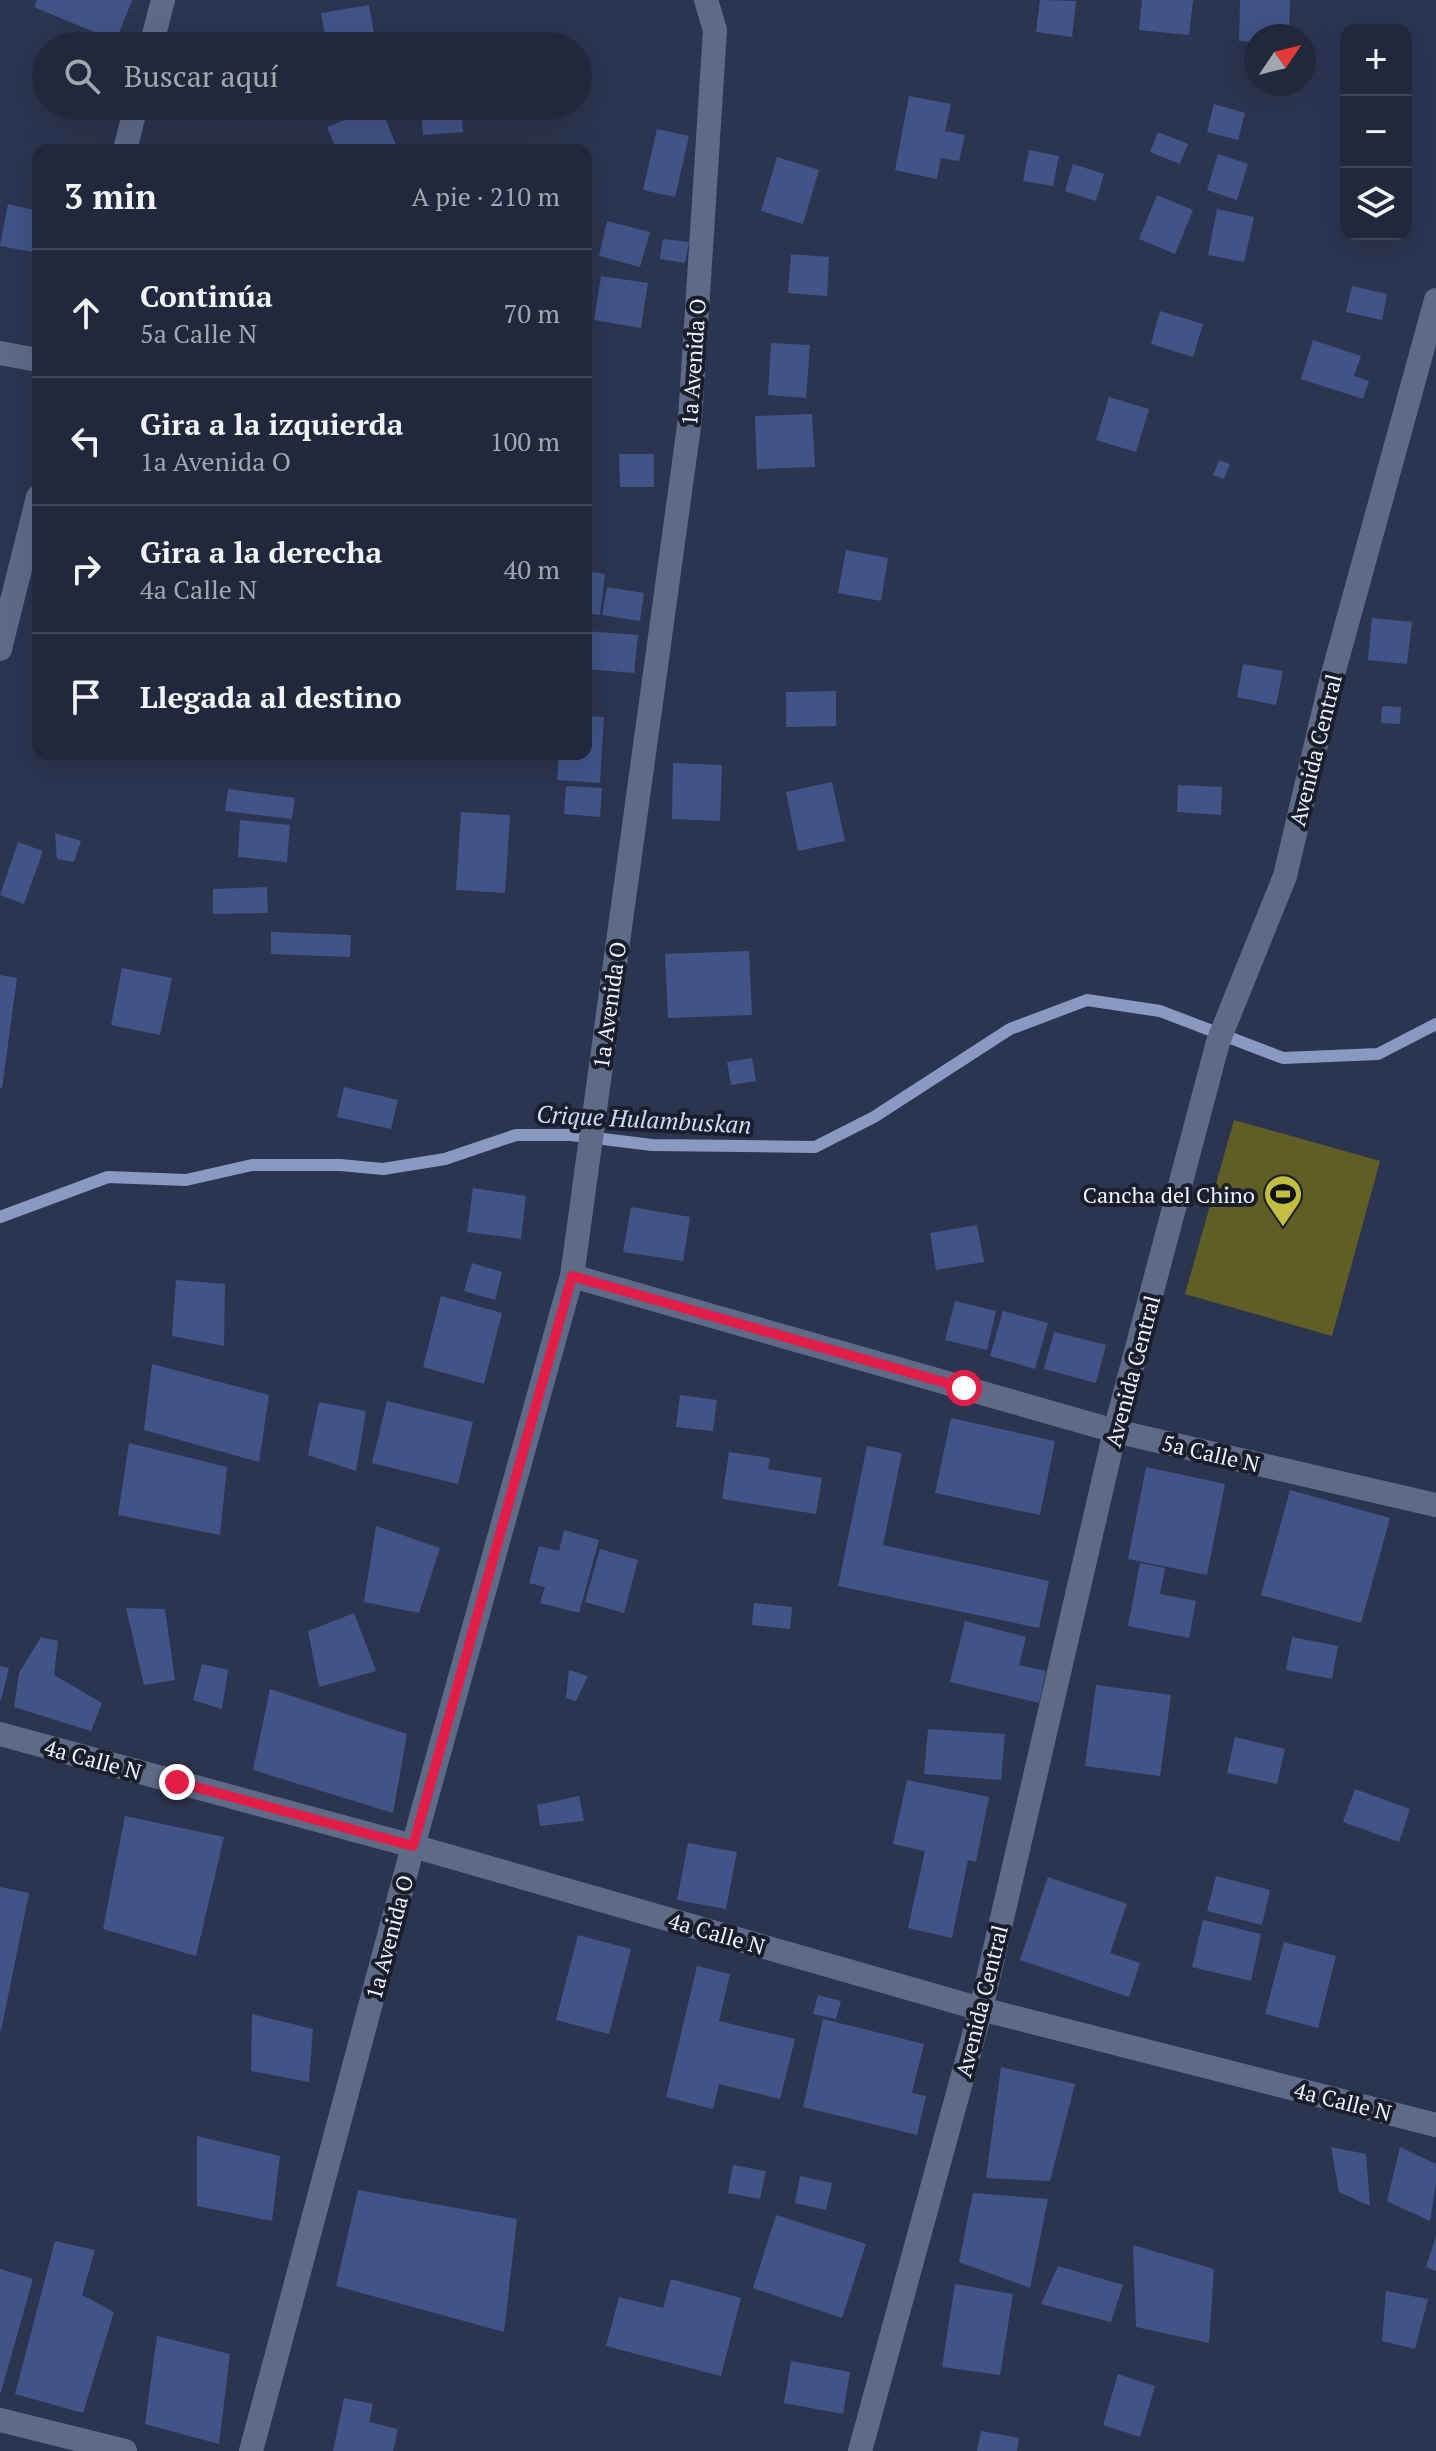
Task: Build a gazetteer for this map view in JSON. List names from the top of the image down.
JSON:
{
  "streets": {
    "street": [
      "1a Avenida O",
      "Avenida Central",
      "5a Calle N",
      "4a Calle N"
    ]
  },
  "crossings": [
    ["1a Avenida O", "5a Calle N"],
    ["1a Avenida O", "4a Calle N"],
    ["Avenida Central", "5a Calle N"],
    ["Avenida Central", "4a Calle N"]
  ],
  "water": ["Crique Hulambuskan"],
  "places": {
    "sports": ["Cancha del Chino"]
  },
  "north": "top right",
  "page": {
    "map_buttons": ["+", "−"],
    "search": "Buscar aquí",
    "heading": ["3 min", "A pie · 210 m"],
    "list": [
      ["Continúa", "5a Calle N", "70 m"],
      ["Gira a la izquierda", "1a Avenida O", "100 m"],
      ["Gira a la derecha", "4a Calle N", "40 m"],
      "Llegada al destino"
    ]
  }
}
